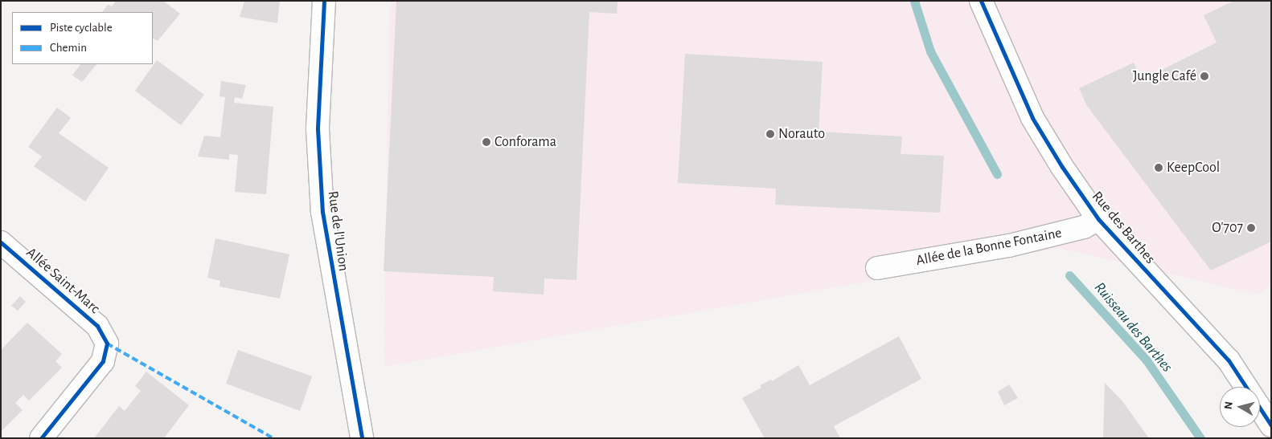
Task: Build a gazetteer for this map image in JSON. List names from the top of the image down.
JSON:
{
  "streets": {
    "street": [
      "Rue des Barthes",
      "Rue de l'Union",
      "Allée de la Bonne Fontaine",
      "Allée Saint-Marc"
    ]
  },
  "crossings": [
    ["Rue des Barthes", "Allée de la Bonne Fontaine"]
  ],
  "water": ["Ruisseau des Barthes"],
  "places": [
    "Jungle Café",
    "Norauto",
    "Conforama",
    "KeepCool",
    "O'707"
  ],
  "legend": ["Piste cyclable", "Chemin"],
  "north": "left"
}
